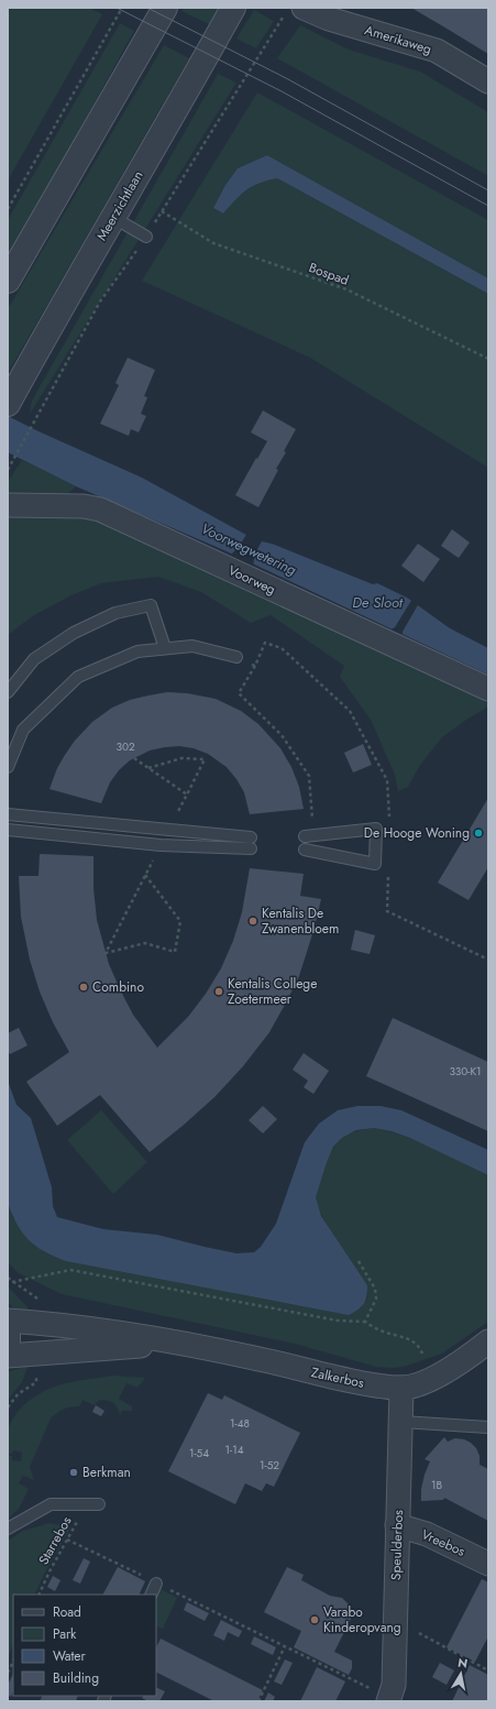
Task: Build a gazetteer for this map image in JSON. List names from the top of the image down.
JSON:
{
  "streets": {
    "street": [
      "Amerikaweg",
      "Meerzichtlaan",
      "Voorweg",
      "Zalkerbos",
      "Vreebos",
      "Speulderbos"
    ],
    "path": ["Bospad", "Starrebos"]
  },
  "crossings": [
    ["Zalkerbos", "Speulderbos"],
    ["Vreebos", "Speulderbos"]
  ],
  "water": ["Voorwegwetering", "De Sloot"],
  "places": [
    "De Hooge Woning",
    "Kentalis De Zwanenbloem",
    "Combino",
    "Kentalis College Zoetermeer",
    "Berkman",
    "Varabo Kinderopvang"
  ],
  "house_numbers": [
    "302",
    "330-K1",
    "1-48",
    "1-14",
    "1-54",
    "1-52",
    "1B"
  ],
  "legend": [
    "Road",
    "Park",
    "Water",
    "Building"
  ],
  "north": "top"
}
